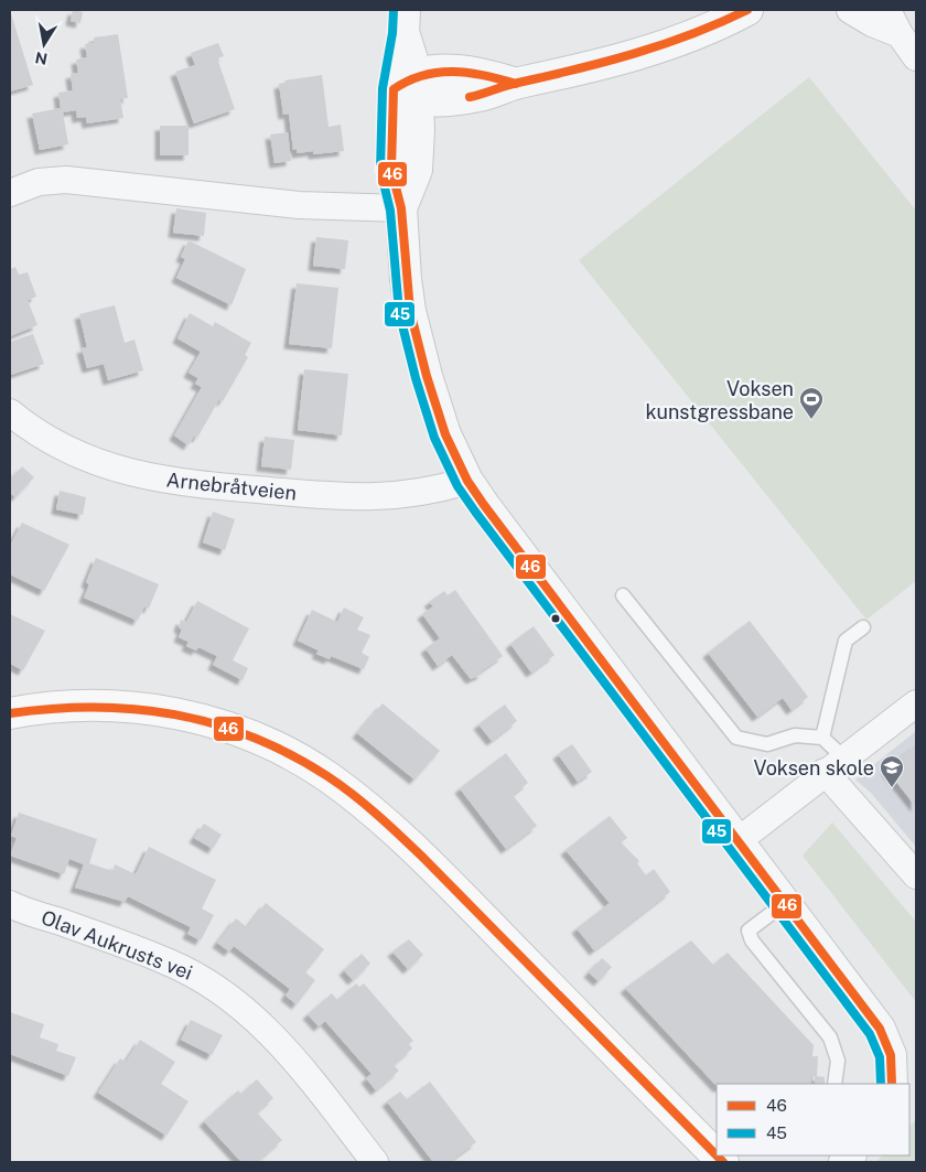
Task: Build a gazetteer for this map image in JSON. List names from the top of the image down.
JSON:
{
  "streets": {
    "street": ["Arnebråtveien", "Olav Aukrusts vei"]
  },
  "places": {
    "sports": ["Voksen kunstgressbane"],
    "school or university": ["Voksen skole"]
  },
  "lines": ["transit line 46", "transit line 45"],
  "legend": ["46", "45"],
  "north": "bottom"
}
